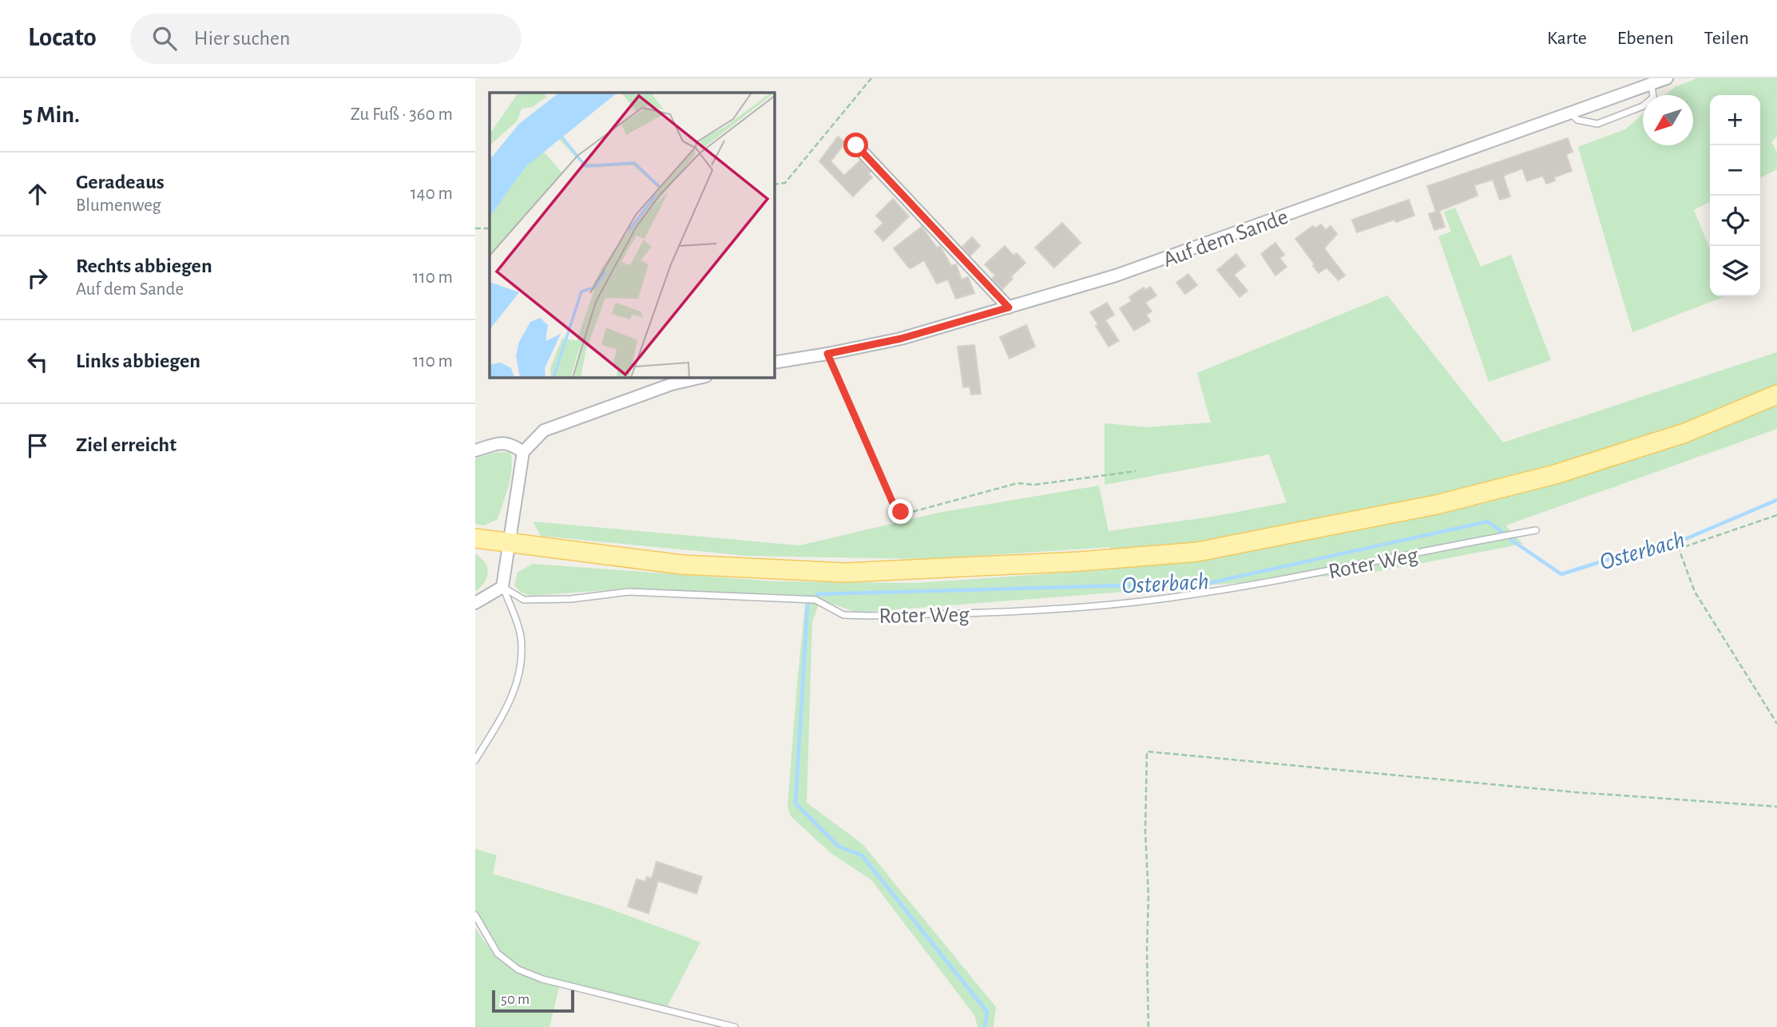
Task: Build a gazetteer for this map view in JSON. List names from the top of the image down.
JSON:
{
  "streets": {
    "street": ["Auf dem Sande"],
    "lane": ["Roter Weg"]
  },
  "water": ["Osterbach"],
  "scale_bar": "50 m",
  "north": "bottom left",
  "page": {
    "header": "Locato",
    "search": "Hier suchen",
    "nav": ["Karte", "Ebenen", "Teilen"],
    "heading": ["5 Min.", "Zu Fuß · 360 m"],
    "map_buttons": ["+", "−"],
    "list": [
      ["Geradeaus", "Blumenweg", "140 m"],
      ["Rechts abbiegen", "Auf dem Sande", "110 m"],
      ["Links abbiegen", "110 m"],
      "Ziel erreicht"
    ],
    "scale": "50 m"
  }
}
